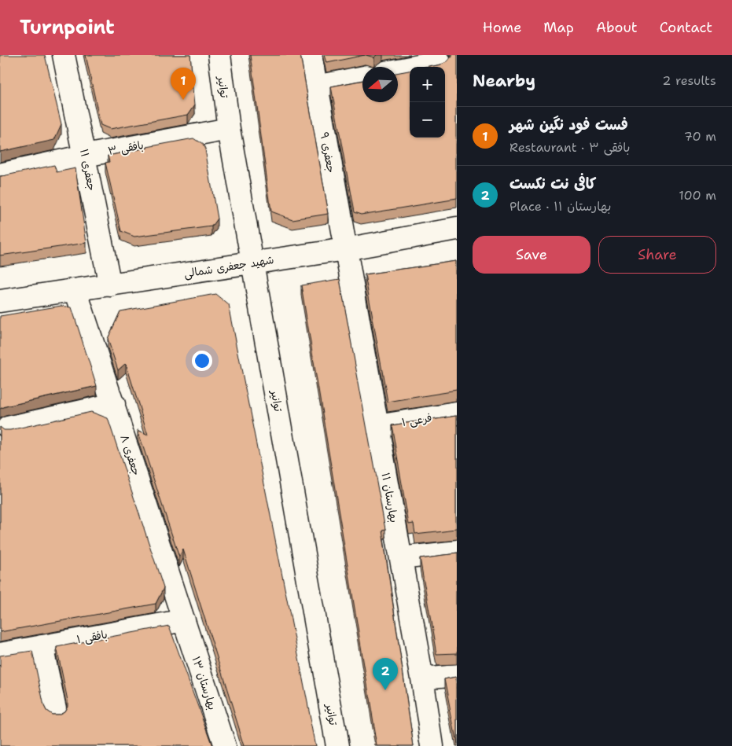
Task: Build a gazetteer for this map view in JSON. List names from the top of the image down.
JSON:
{
  "streets": {
    "street": [
      "توانیر",
      "بافقی ۳",
      "جعفری ۹",
      "جعفری ۱۱",
      "شهید جعفری شمالی",
      "فرعی ۱",
      "جعفری ۸",
      "بهارستان ۱۱",
      "بافقی ۱",
      "بهارستان ۱۳"
    ]
  },
  "crossings": [
    ["توانیر", "بافقی ۳"],
    ["توانیر", "شهید جعفری شمالی"],
    ["بافقی ۳", "جعفری ۱۱"],
    ["جعفری ۹", "شهید جعفری شمالی"],
    ["جعفری ۹", "بهارستان ۱۱"],
    ["جعفری ۱۱", "شهید جعفری شمالی"],
    ["شهید جعفری شمالی", "جعفری ۸"],
    ["شهید جعفری شمالی", "بهارستان ۱۱"],
    ["فرعی ۱", "بهارستان ۱۱"],
    ["جعفری ۸", "بافقی ۱"],
    ["جعفری ۸", "بهارستان ۱۳"],
    ["بافقی ۱", "بهارستان ۱۳"]
  ],
  "north": "left",
  "page": {
    "header": "Turnpoint",
    "nav": [
      "Home",
      "Map",
      "About",
      "Contact"
    ],
    "heading": ["Nearby", "2 results"],
    "map_buttons": ["+", "−"],
    "pins": ["1", "2"],
    "list": [
      {
        "mark": "1",
        "name": "فست فود نگین شهر",
        "note": "Restaurant · بافقی ۳",
        "value": "70 m"
      },
      {
        "mark": "2",
        "name": "کافی نت نکست",
        "note": "Place · بهارستان ۱۱",
        "value": "100 m"
      }
    ],
    "buttons": ["Save", "Share"]
  }
}
